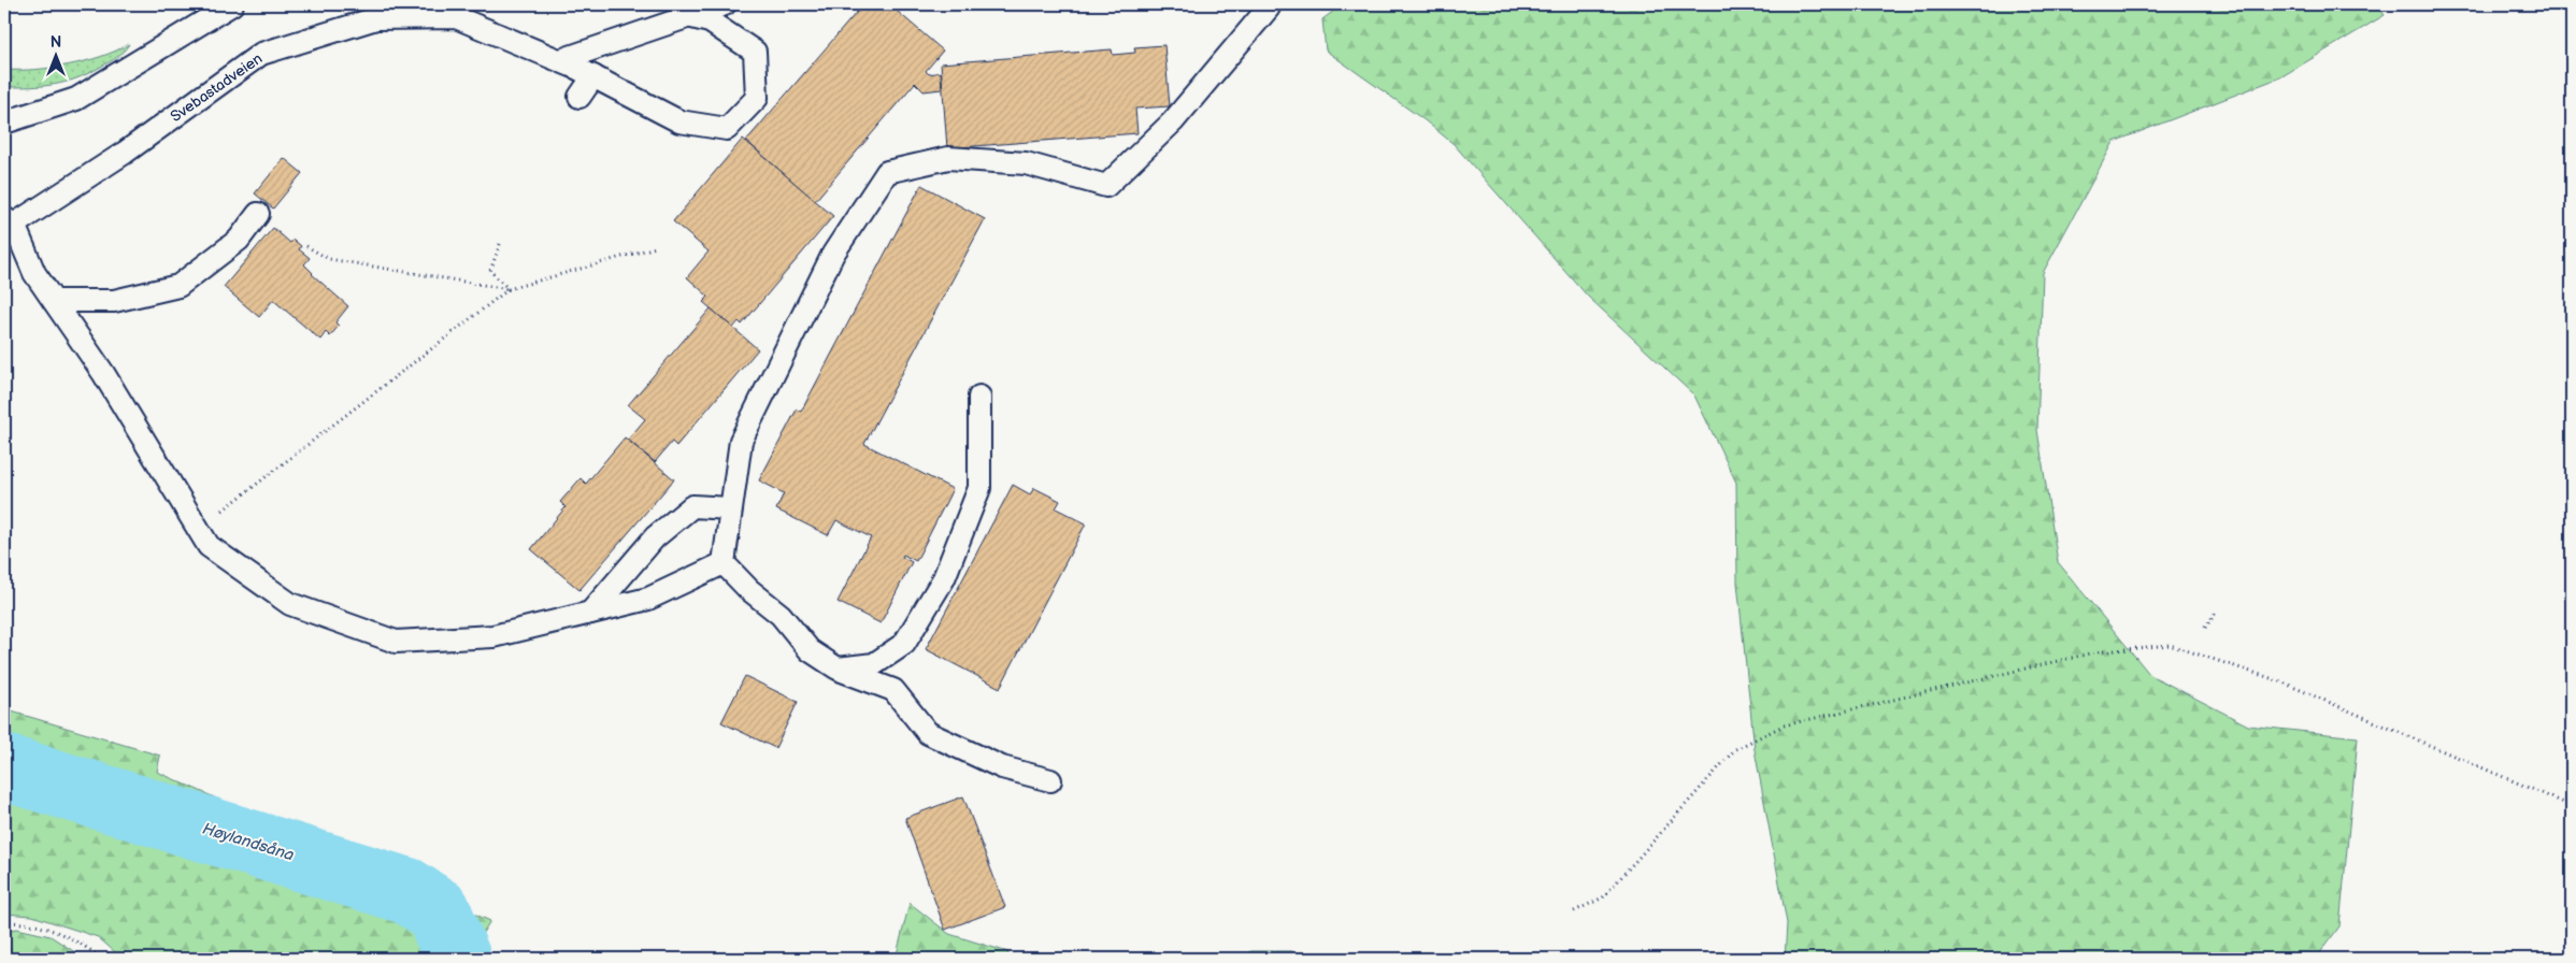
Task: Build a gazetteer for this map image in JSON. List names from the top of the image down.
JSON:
{
  "streets": {
    "lane": ["Svebastadveien"]
  },
  "water": ["Høylandsåna"],
  "north": "top"
}
